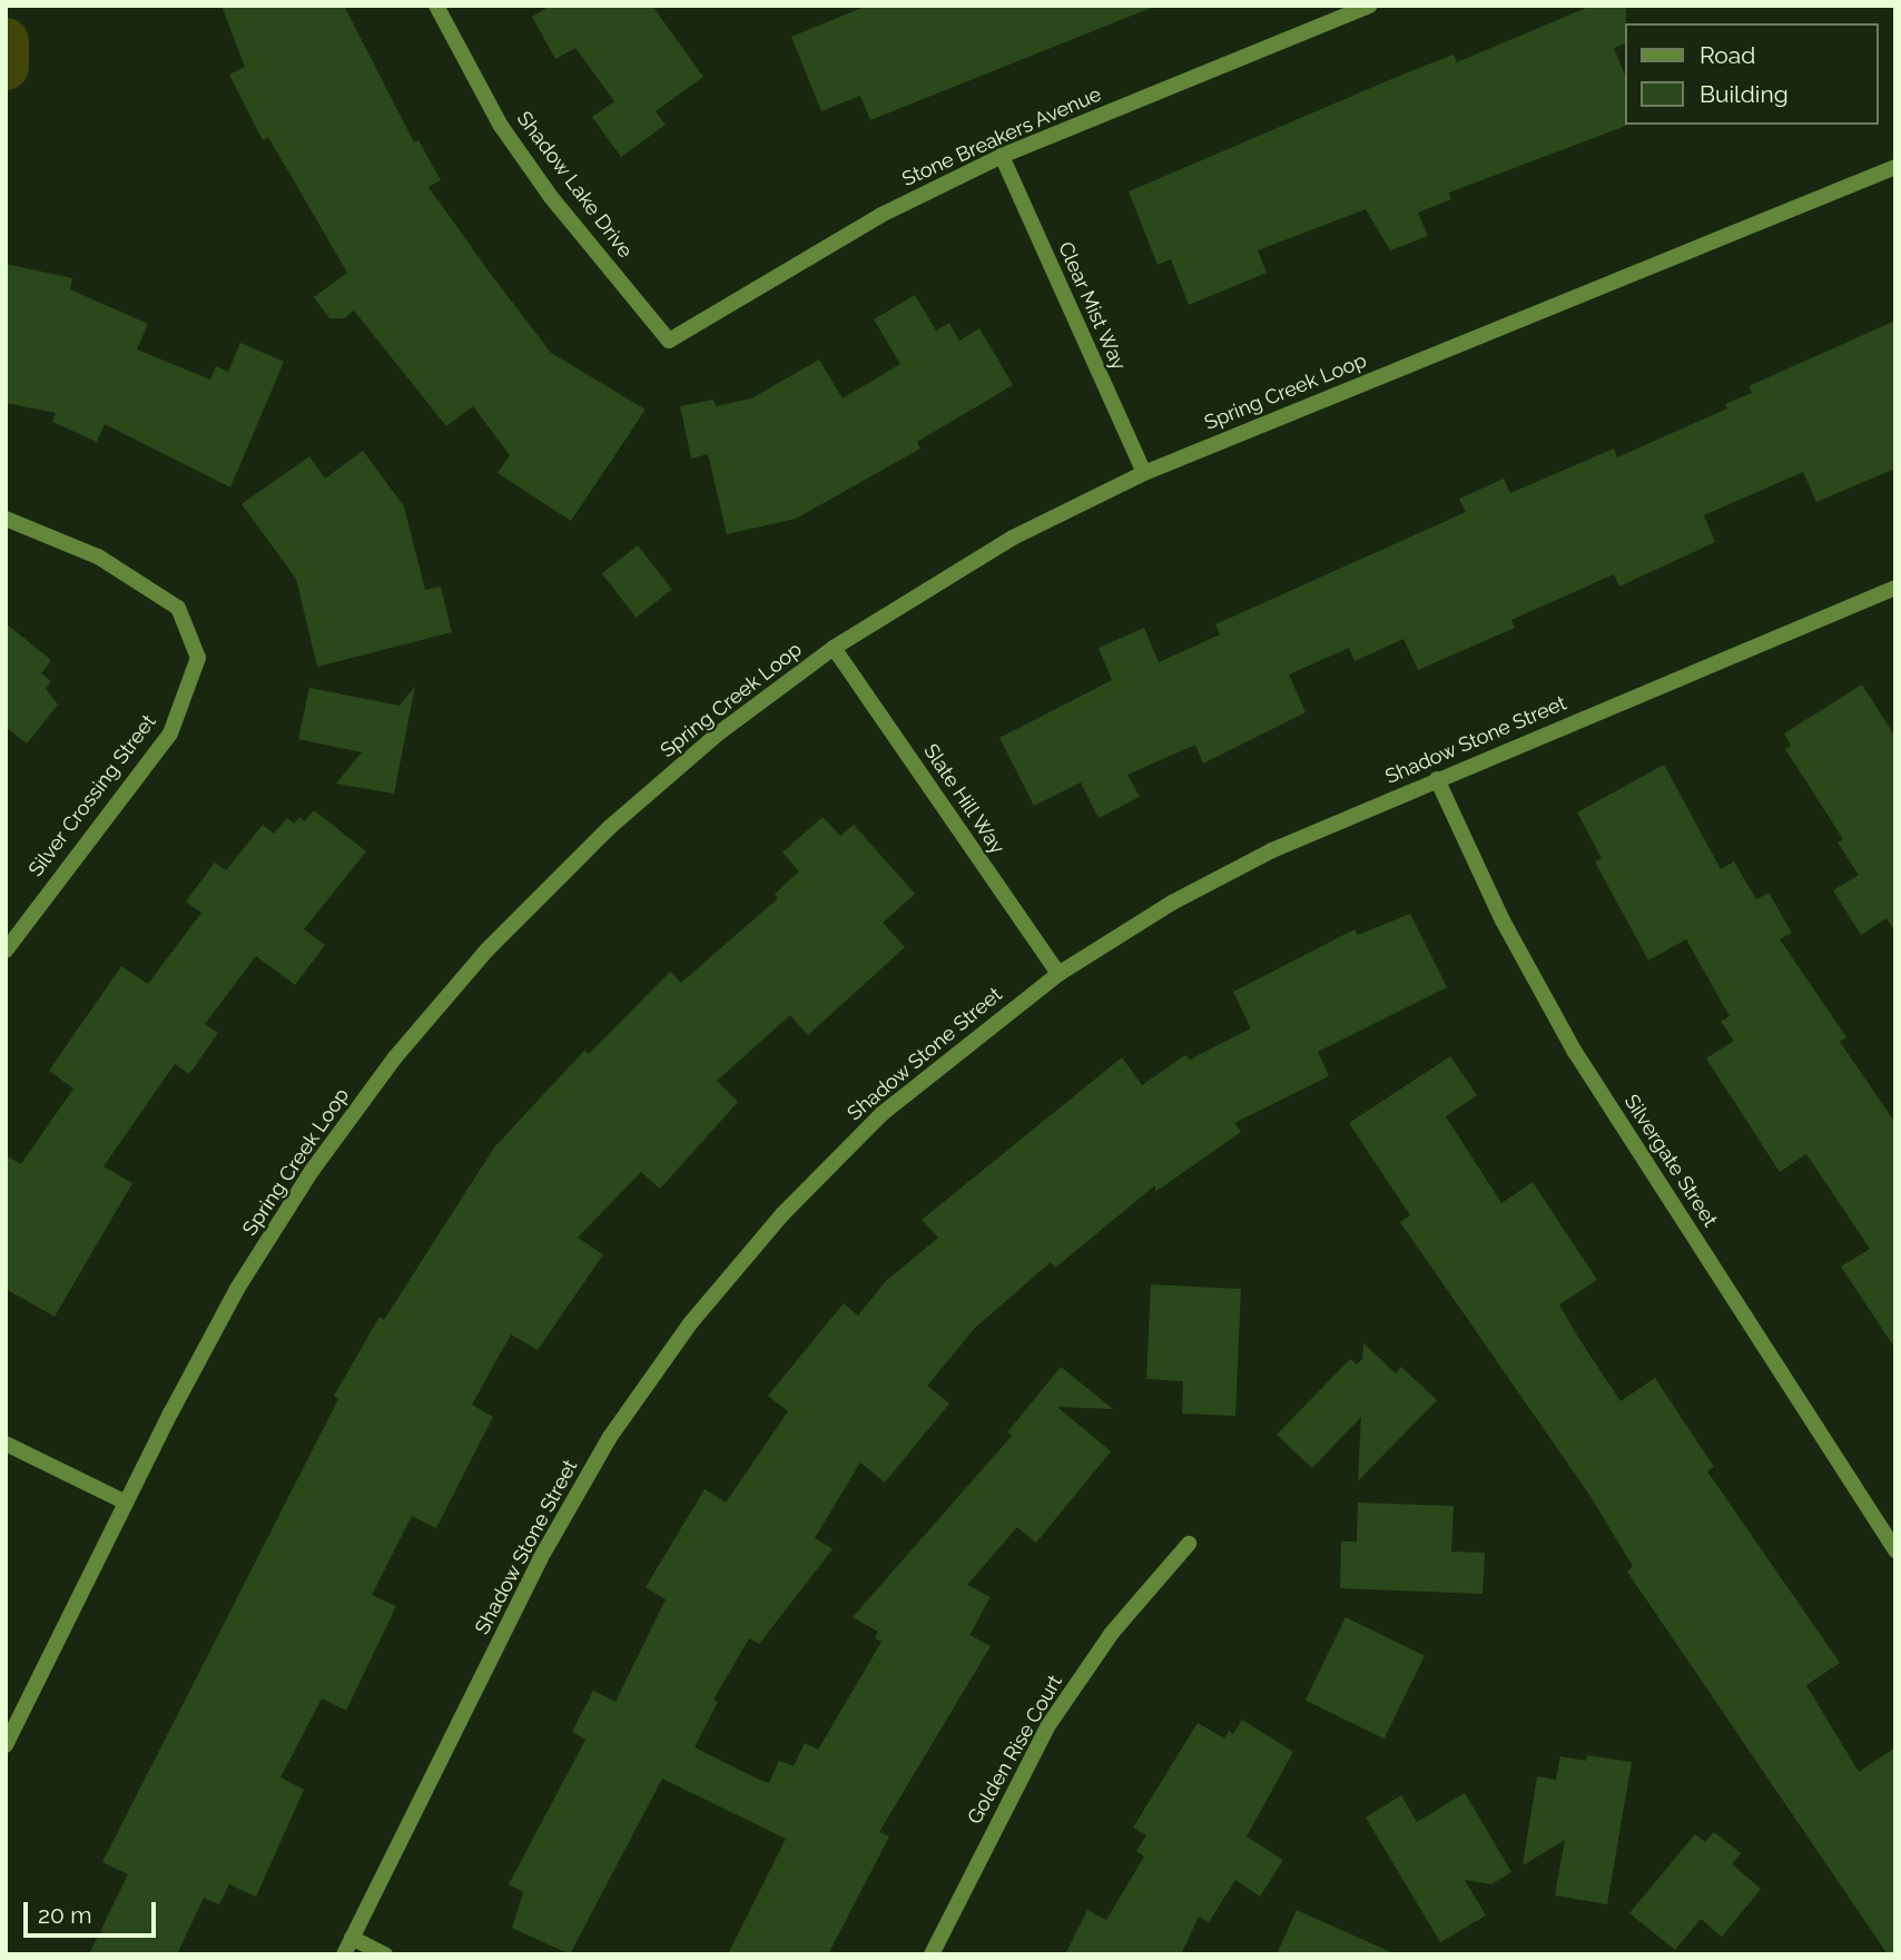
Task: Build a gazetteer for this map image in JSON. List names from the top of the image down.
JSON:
{
  "streets": {
    "street": [
      "Stone Breakers Avenue",
      "Shadow Lake Drive",
      "Clear Mist Way",
      "Spring Creek Loop",
      "Shadow Stone Street",
      "Silver Crossing Street",
      "Slate Hill Way",
      "Silvergate Street",
      "Golden Rise Court"
    ]
  },
  "crossings": [
    ["Stone Breakers Avenue", "Shadow Lake Drive"],
    ["Stone Breakers Avenue", "Clear Mist Way"],
    ["Clear Mist Way", "Spring Creek Loop"],
    ["Spring Creek Loop", "Slate Hill Way"],
    ["Shadow Stone Street", "Slate Hill Way"],
    ["Shadow Stone Street", "Silvergate Street"]
  ],
  "legend": ["Road", "Building"],
  "scale_bar": "20 m"
}
